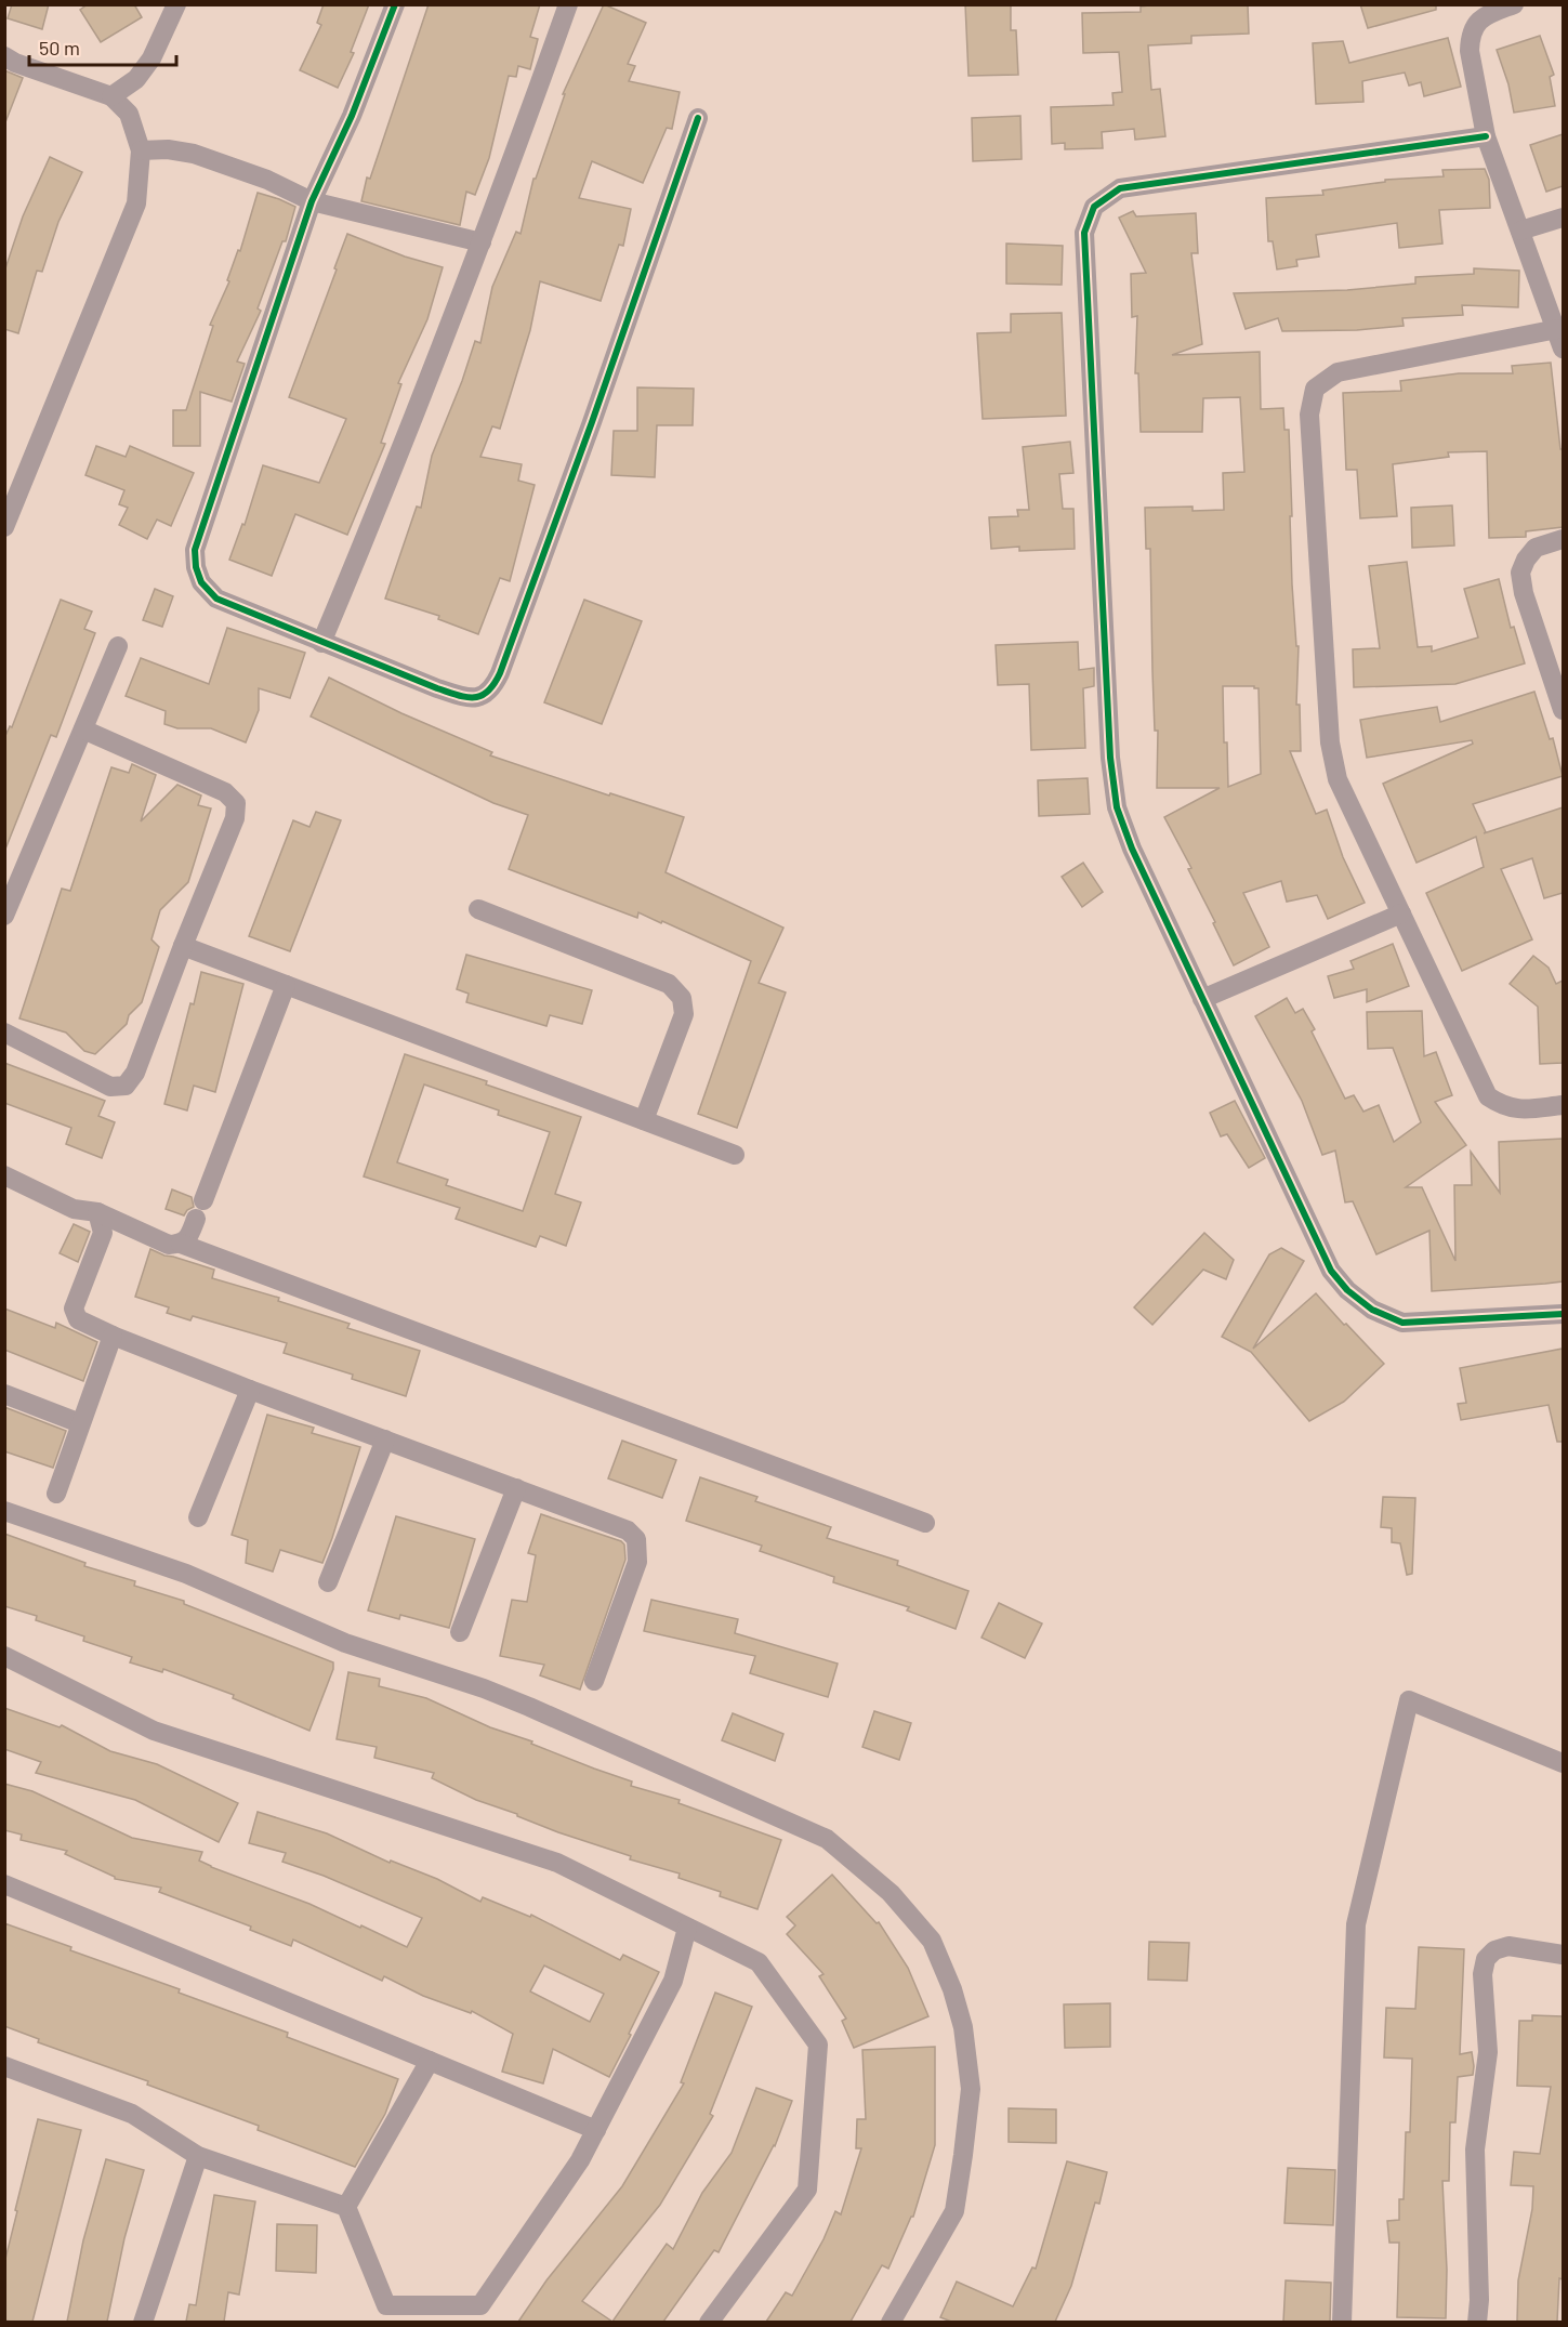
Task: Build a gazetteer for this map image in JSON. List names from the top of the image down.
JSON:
{
  "scale_bar": "50 m"
}
